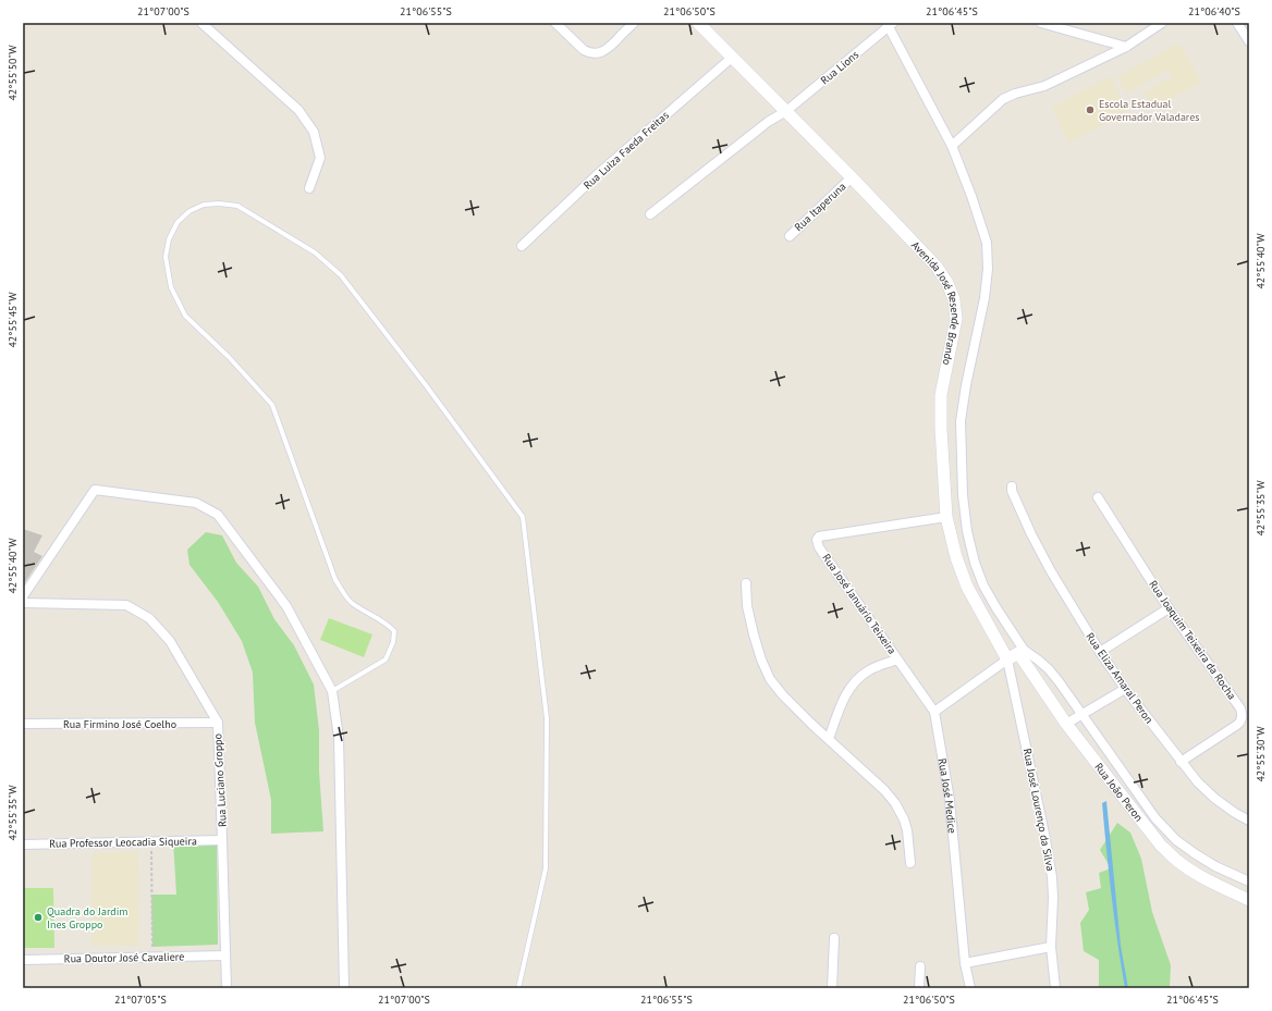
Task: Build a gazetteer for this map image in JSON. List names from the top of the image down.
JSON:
{
  "streets": {
    "street": [
      "Rua Lions",
      "Rua Luiza Faeda Freitas",
      "Rua Itaperuna",
      "Avenida José Resende Brando",
      "Rua José Januário Teixeira",
      "Rua Joaquim Teixeira da Rocha",
      "Rua Eliza Amaral Peron",
      "Rua Firmino José Coelho",
      "Rua Luciano Groppo",
      "Rua João Peron",
      "Rua José Medice",
      "Rua José Lourenço da Silva",
      "Rua Professor Leocadia Siqueira",
      "Rua Doutor José Cavaliere"
    ]
  },
  "crossings": [
    ["Rua Lions", "Avenida José Resende Brando"],
    ["Rua Luiza Faeda Freitas", "Avenida José Resende Brando"],
    ["Rua Itaperuna", "Avenida José Resende Brando"],
    ["Avenida José Resende Brando", "Rua José Januário Teixeira"],
    ["Avenida José Resende Brando", "Rua João Peron"],
    ["Avenida José Resende Brando", "Rua José Lourenço da Silva"],
    ["Rua José Januário Teixeira", "Rua José Medice"],
    ["Rua Joaquim Teixeira da Rocha", "Rua Eliza Amaral Peron"],
    ["Rua Firmino José Coelho", "Rua Luciano Groppo"],
    ["Rua Luciano Groppo", "Rua Professor Leocadia Siqueira"],
    ["Rua Luciano Groppo", "Rua Doutor José Cavaliere"],
    ["Rua João Peron", "Rua José Lourenço da Silva"]
  ],
  "places": ["Escola Estadual Governador Valadares", "Quadra do Jardim Ines Groppo"],
  "coordinates": [
    "21°07'00\"S",
    "21°06'55\"S",
    "21°06'50\"S",
    "21°06'45\"S",
    "21°06'40\"S",
    "42°55'50\"W",
    "42°55'40\"W",
    "42°55'45\"W",
    "42°55'35\"W",
    "42°55'30\"W",
    "21°07'05\"S"
  ]
}
